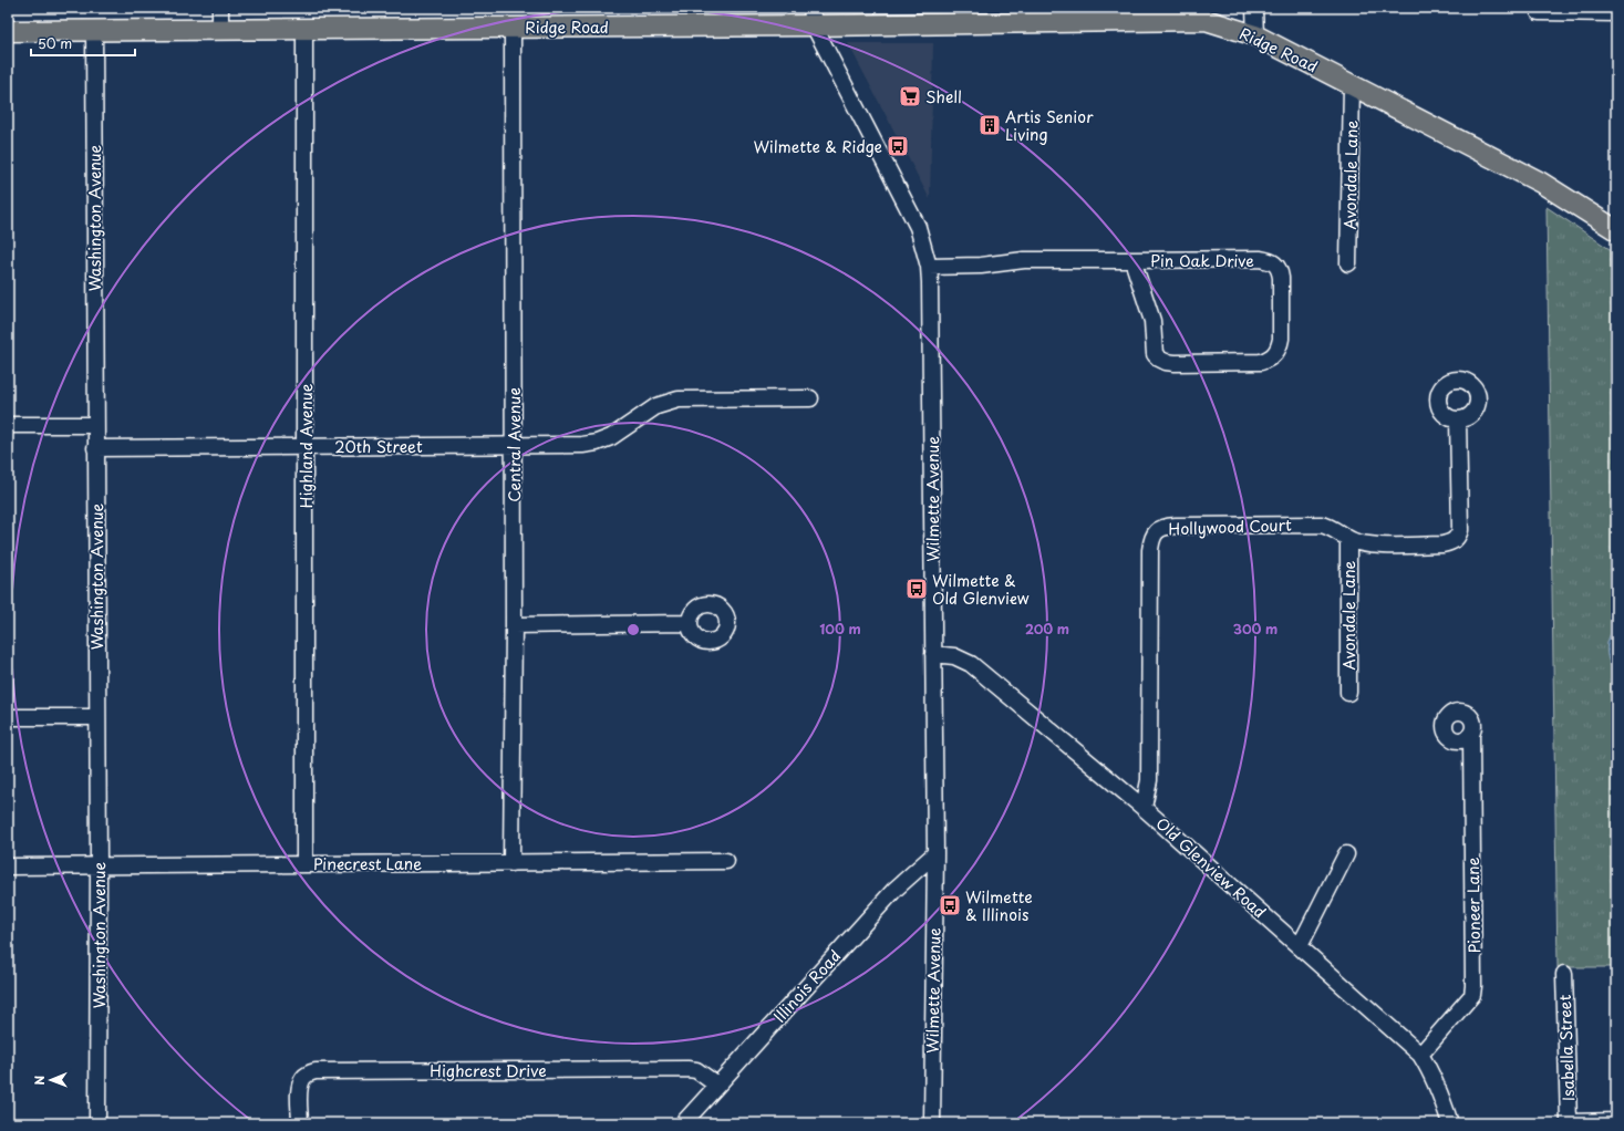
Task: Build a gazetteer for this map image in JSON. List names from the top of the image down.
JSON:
{
  "streets": {
    "main road": ["Ridge Road"],
    "street": [
      "Avondale Lane",
      "Washington Avenue",
      "Pin Oak Drive",
      "Central Avenue",
      "Highland Avenue",
      "20th Street",
      "Wilmette Avenue",
      "Hollywood Court",
      "Pinecrest Lane",
      "Old Glenview Road",
      "Pioneer Lane",
      "Illinois Road",
      "Isabella Street",
      "Highcrest Drive"
    ]
  },
  "crossings": [
    ["Ridge Road", "Avondale Lane"],
    ["Ridge Road", "Washington Avenue"],
    ["Ridge Road", "Central Avenue"],
    ["Ridge Road", "Highland Avenue"],
    ["Ridge Road", "Wilmette Avenue"],
    ["Avondale Lane", "Hollywood Court"],
    ["Washington Avenue", "20th Street"],
    ["Washington Avenue", "Pinecrest Lane"],
    ["Pin Oak Drive", "Wilmette Avenue"],
    ["Central Avenue", "20th Street"],
    ["Central Avenue", "Pinecrest Lane"],
    ["Highland Avenue", "20th Street"],
    ["Highland Avenue", "Pinecrest Lane"],
    ["Wilmette Avenue", "Old Glenview Road"],
    ["Wilmette Avenue", "Illinois Road"],
    ["Hollywood Court", "Old Glenview Road"],
    ["Old Glenview Road", "Pioneer Lane"],
    ["Illinois Road", "Highcrest Drive"]
  ],
  "places": {
    "supermarket": ["Shell"],
    "building": ["Artis Senior Living"],
    "bus stop": ["Wilmette & Ridge", "Wilmette & Old Glenview", "Wilmette & Illinois"]
  },
  "scale_bar": "50 m",
  "north": "left",
  "rings": ["100 m", "200 m", "300 m"]
}
